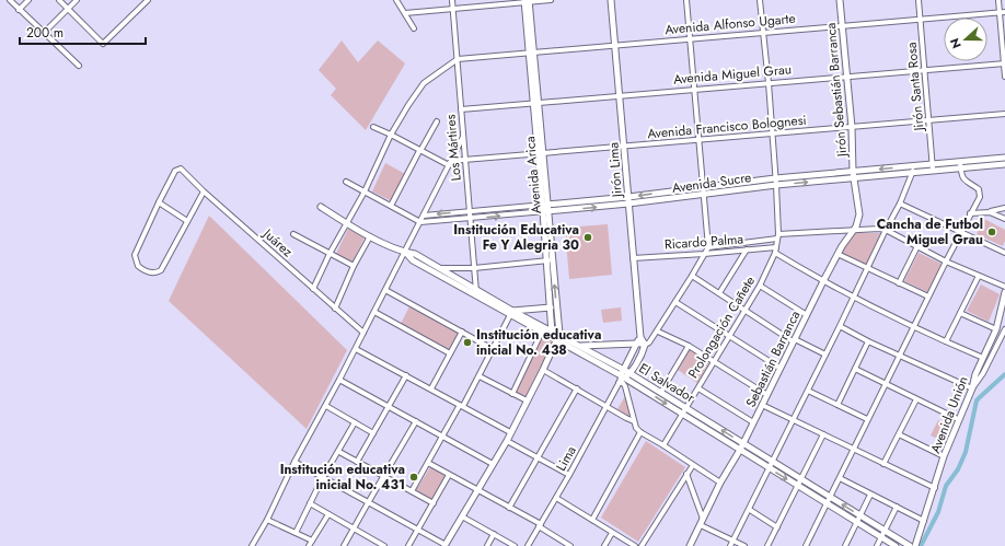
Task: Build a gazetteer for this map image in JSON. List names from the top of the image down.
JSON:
{
  "streets": {
    "street": [
      "Avenida Alfonso Ugarte",
      "Avenida Miguel Grau",
      "Jirón Santa Rosa",
      "Jirón Sebastián Barranca",
      "Avenida Francisco Bolognesi",
      "Los Mártires",
      "Jirón Lima",
      "Avenida Arica",
      "Avenida Sucre",
      "Ricardo Palma",
      "Juárez",
      "Prolongación Cañete",
      "Sebastián Barranca",
      "El Salvador",
      "Avenida Unión",
      "Lima"
    ]
  },
  "crossings": [
    ["Avenida Alfonso Ugarte", "Jirón Santa Rosa"],
    ["Avenida Alfonso Ugarte", "Jirón Sebastián Barranca"],
    ["Avenida Alfonso Ugarte", "Los Mártires"],
    ["Avenida Alfonso Ugarte", "Jirón Lima"],
    ["Avenida Alfonso Ugarte", "Avenida Arica"],
    ["Avenida Alfonso Ugarte", "Prolongación Cañete"],
    ["Avenida Miguel Grau", "Jirón Santa Rosa"],
    ["Avenida Miguel Grau", "Jirón Sebastián Barranca"],
    ["Avenida Miguel Grau", "Los Mártires"],
    ["Avenida Miguel Grau", "Jirón Lima"],
    ["Avenida Miguel Grau", "Avenida Arica"],
    ["Avenida Miguel Grau", "Prolongación Cañete"],
    ["Jirón Santa Rosa", "Avenida Francisco Bolognesi"],
    ["Jirón Santa Rosa", "Avenida Sucre"],
    ["Jirón Sebastián Barranca", "Avenida Francisco Bolognesi"],
    ["Jirón Sebastián Barranca", "Avenida Sucre"],
    ["Jirón Sebastián Barranca", "Sebastián Barranca"],
    ["Avenida Francisco Bolognesi", "Los Mártires"],
    ["Avenida Francisco Bolognesi", "Jirón Lima"],
    ["Avenida Francisco Bolognesi", "Avenida Arica"],
    ["Avenida Francisco Bolognesi", "Prolongación Cañete"],
    ["Los Mártires", "Avenida Sucre"],
    ["Los Mártires", "El Salvador"],
    ["Jirón Lima", "Avenida Sucre"],
    ["Jirón Lima", "Ricardo Palma"],
    ["Avenida Arica", "Avenida Sucre"],
    ["Avenida Arica", "El Salvador"],
    ["Avenida Sucre", "Prolongación Cañete"],
    ["Avenida Sucre", "Sebastián Barranca"],
    ["Ricardo Palma", "Prolongación Cañete"],
    ["Ricardo Palma", "Sebastián Barranca"],
    ["Prolongación Cañete", "El Salvador"],
    ["Sebastián Barranca", "El Salvador"],
    ["El Salvador", "Lima"]
  ],
  "places": [
    "Cancha de Futbol Miguel Grau",
    "Institución Educativa Fe Y Alegria 30",
    "Institución educativa inicial No. 438",
    "Institución educativa inicial No. 431"
  ],
  "scale_bar": "200 m",
  "north": "left"
}
